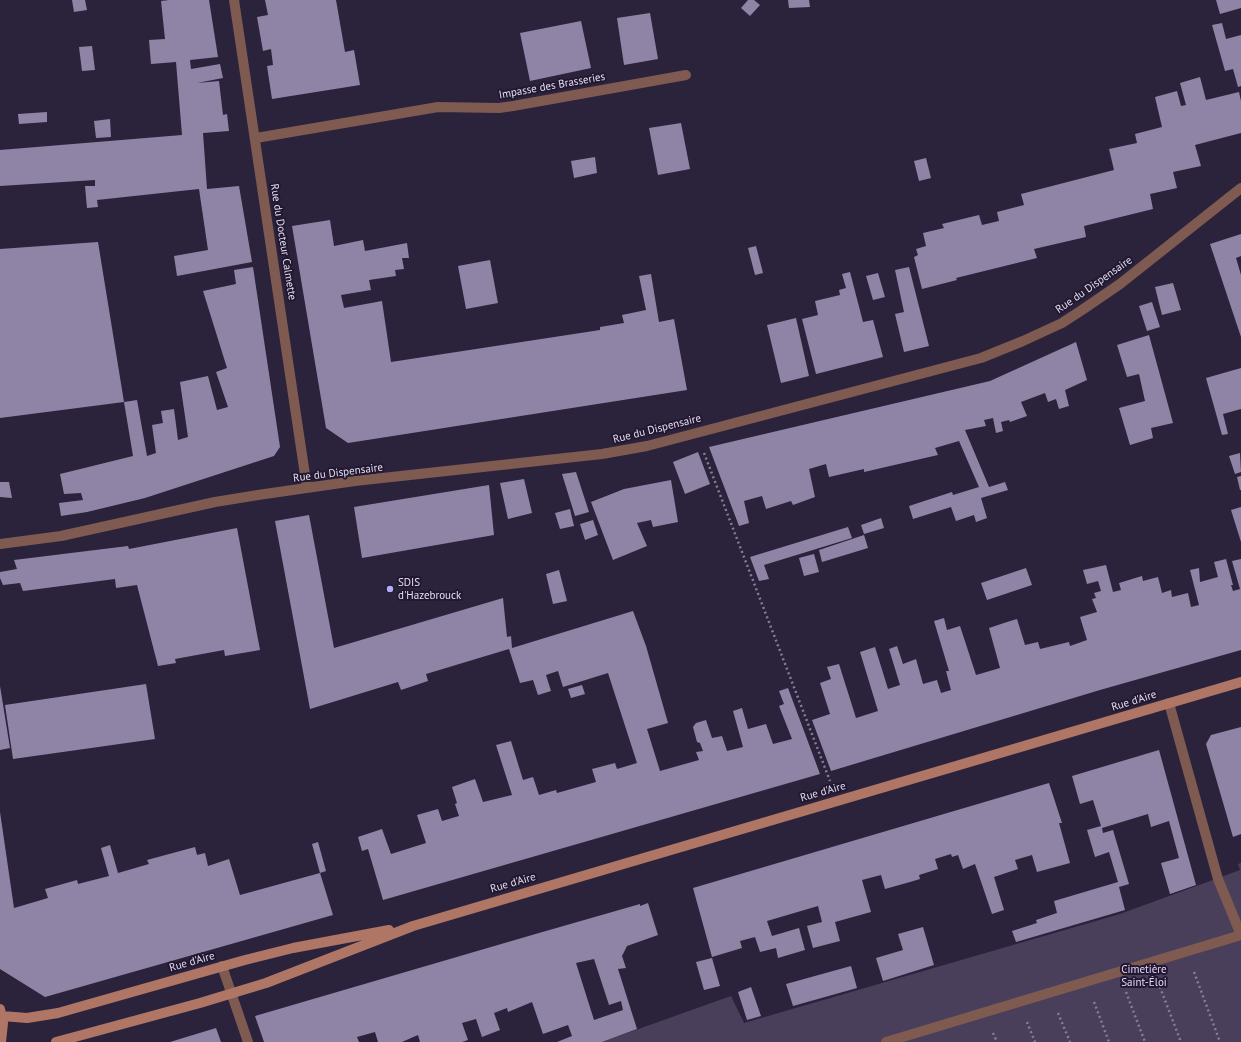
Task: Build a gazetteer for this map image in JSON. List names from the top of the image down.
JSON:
{
  "streets": {
    "main road": ["Rue d'Aire"],
    "street": ["Impasse des Brasseries", "Rue du Docteur Calmette", "Rue du Dispensaire"]
  },
  "crossings": [
    ["Impasse des Brasseries", "Rue du Docteur Calmette"],
    ["Rue du Docteur Calmette", "Rue du Dispensaire"]
  ],
  "parks": ["Cimetière Saint-Éloi"],
  "places": ["SDIS d'Hazebrouck"]
}
